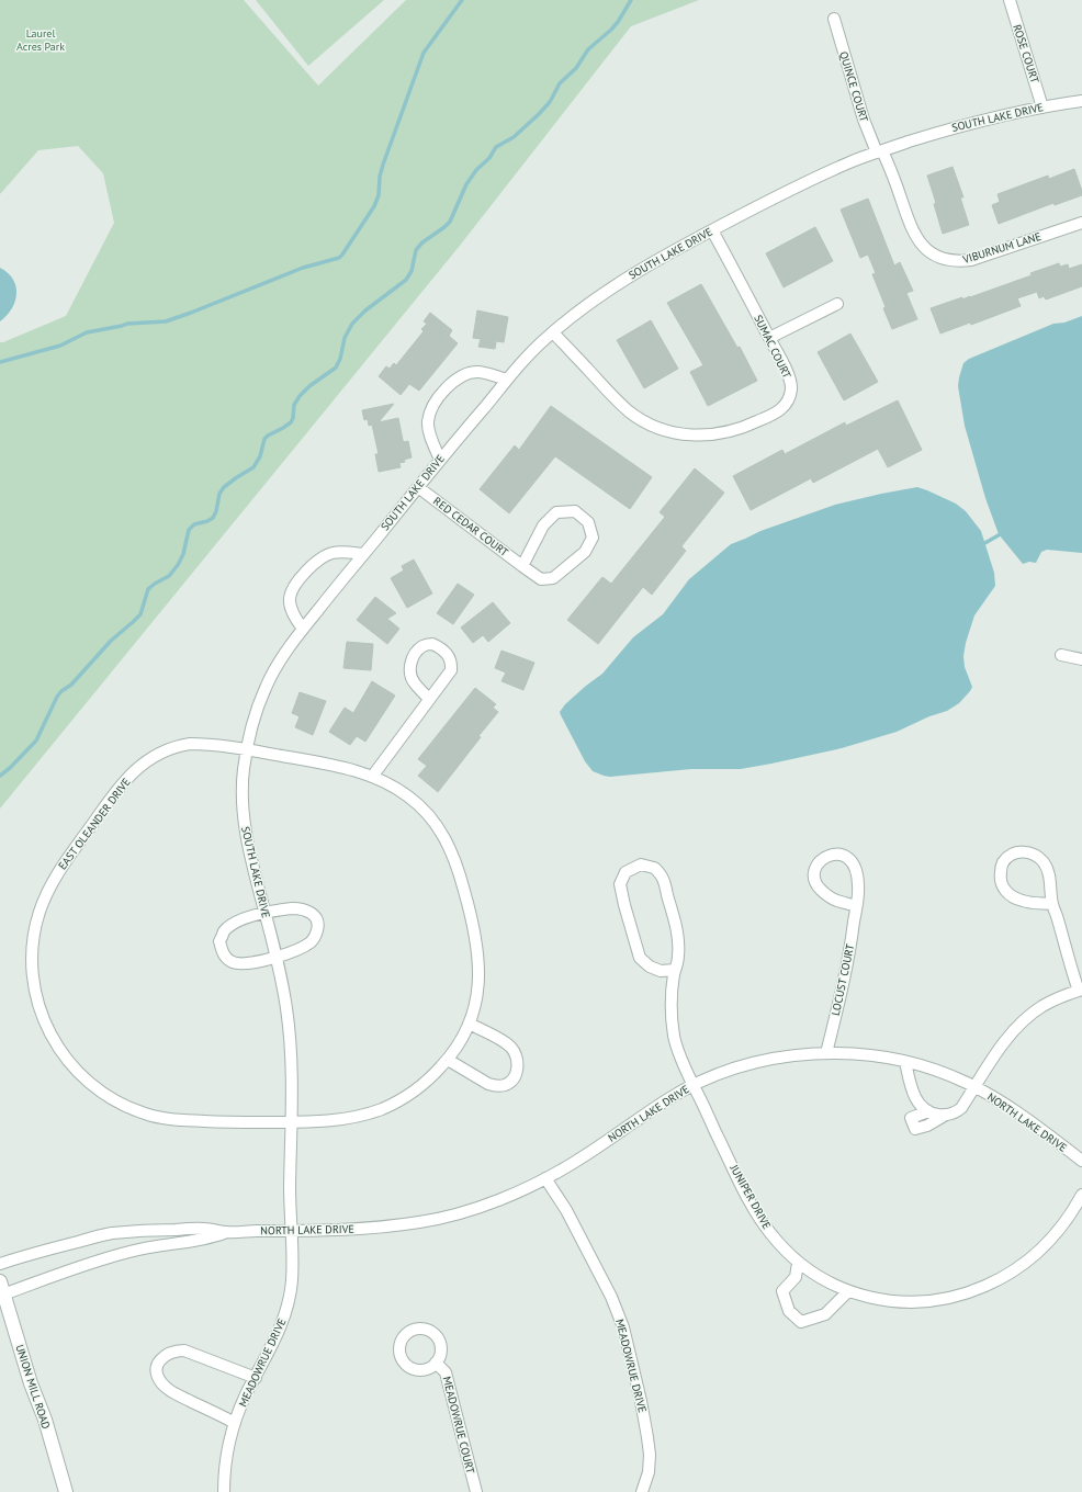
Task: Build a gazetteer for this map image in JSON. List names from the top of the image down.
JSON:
{
  "streets": {
    "street": [
      "ROSE COURT",
      "QUINCE COURT",
      "SOUTH LAKE DRIVE",
      "VIBURNUM LANE",
      "SUMAC COURT",
      "RED CEDAR COURT",
      "EAST OLEANDER DRIVE",
      "LOCUST COURT",
      "NORTH LAKE DRIVE",
      "JUNIPER DRIVE",
      "MEADOWRUE DRIVE",
      "UNION MILL ROAD",
      "MEADOWRUE COURT"
    ]
  },
  "crossings": [
    ["ROSE COURT", "SOUTH LAKE DRIVE"],
    ["QUINCE COURT", "SOUTH LAKE DRIVE"],
    ["QUINCE COURT", "VIBURNUM LANE"],
    ["SOUTH LAKE DRIVE", "VIBURNUM LANE"],
    ["SOUTH LAKE DRIVE", "SUMAC COURT"],
    ["SOUTH LAKE DRIVE", "RED CEDAR COURT"],
    ["SOUTH LAKE DRIVE", "EAST OLEANDER DRIVE"],
    ["SOUTH LAKE DRIVE", "NORTH LAKE DRIVE"],
    ["SOUTH LAKE DRIVE", "MEADOWRUE DRIVE"],
    ["LOCUST COURT", "NORTH LAKE DRIVE"],
    ["NORTH LAKE DRIVE", "JUNIPER DRIVE"],
    ["NORTH LAKE DRIVE", "MEADOWRUE DRIVE"],
    ["NORTH LAKE DRIVE", "UNION MILL ROAD"]
  ],
  "parks": ["Laurel Acres Park"]
}
